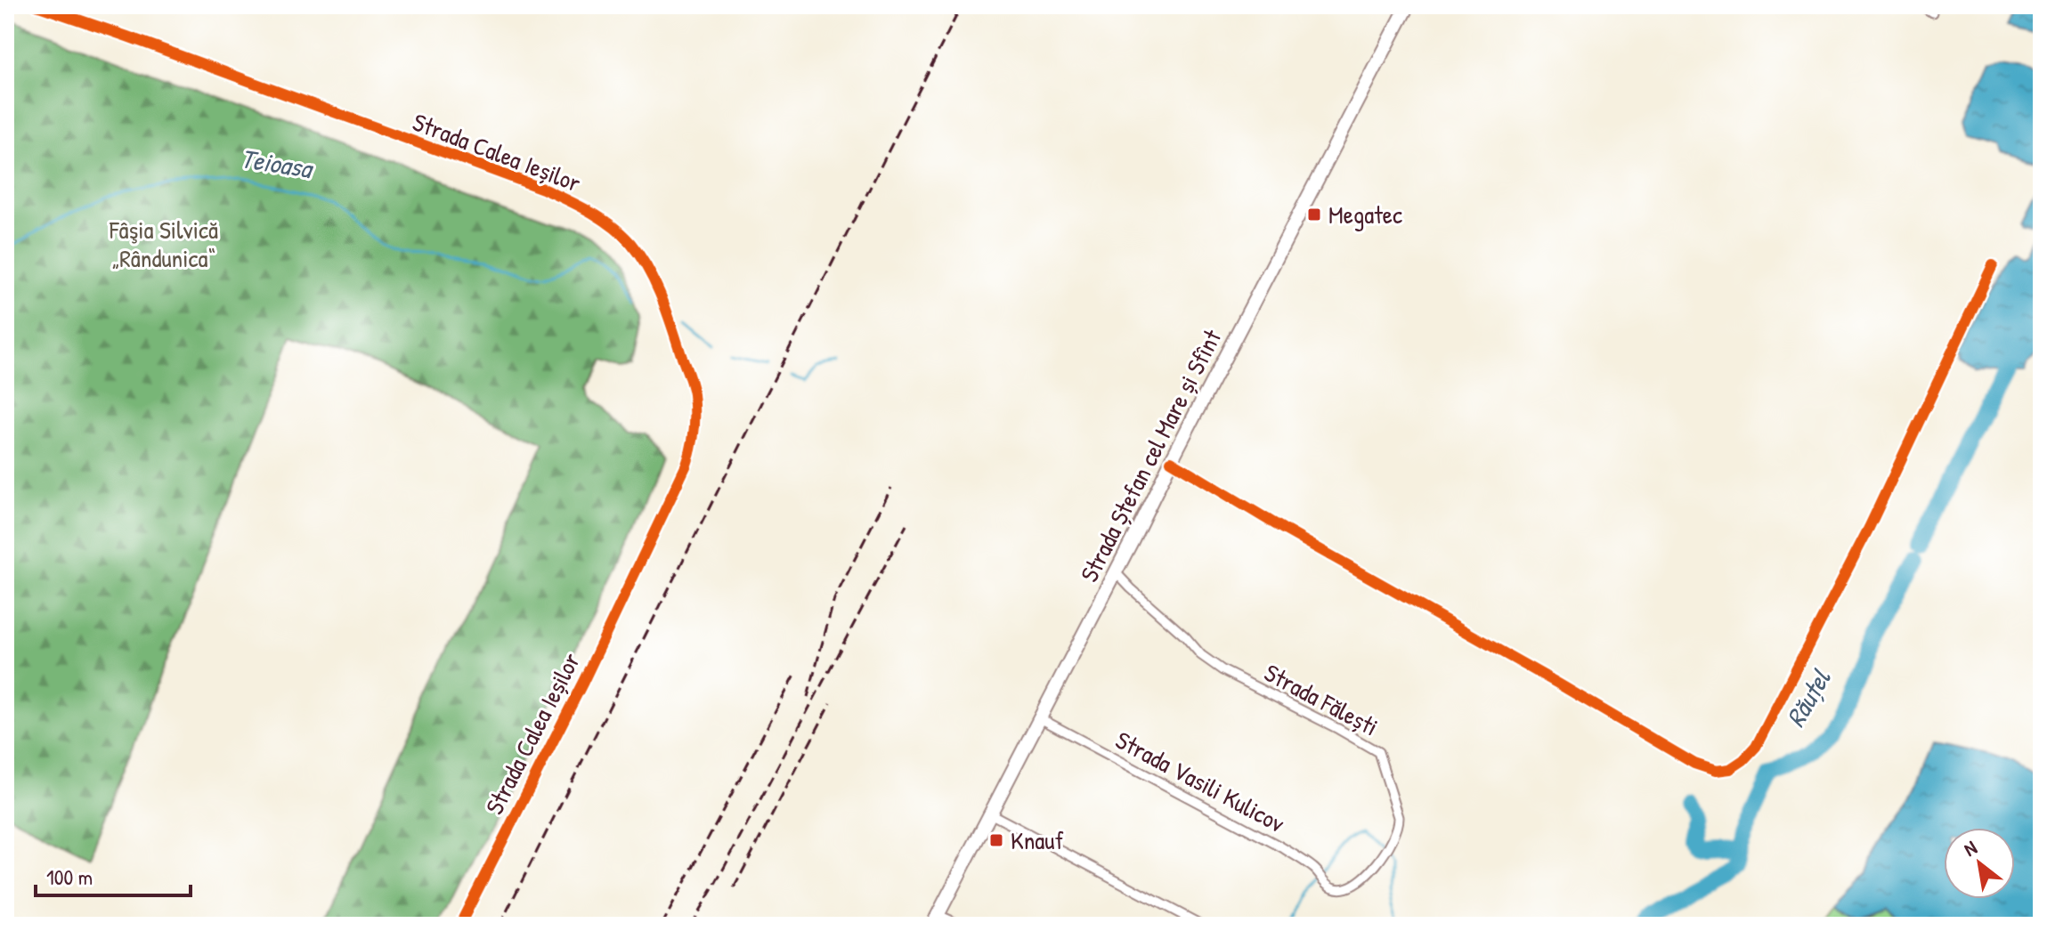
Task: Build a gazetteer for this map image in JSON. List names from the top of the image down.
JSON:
{
  "streets": {
    "main road": ["Strada Ștefan cel Mare și Sfînt"],
    "street": ["Strada Calea Ieșilor", "Strada Fălești", "Strada Vasili Kulicov"]
  },
  "crossings": [
    ["Strada Ștefan cel Mare și Sfînt", "Strada Fălești"],
    ["Strada Ștefan cel Mare și Sfînt", "Strada Vasili Kulicov"],
    ["Strada Fălești", "Strada Vasili Kulicov"]
  ],
  "water": ["Teioasa", "Răuțel"],
  "parks": ["Fâşia Silvică „Rândunica“"],
  "places": {
    "transit": ["Megatec", "Knauf"]
  },
  "scale_bar": "100 m",
  "north": "top left"
}
